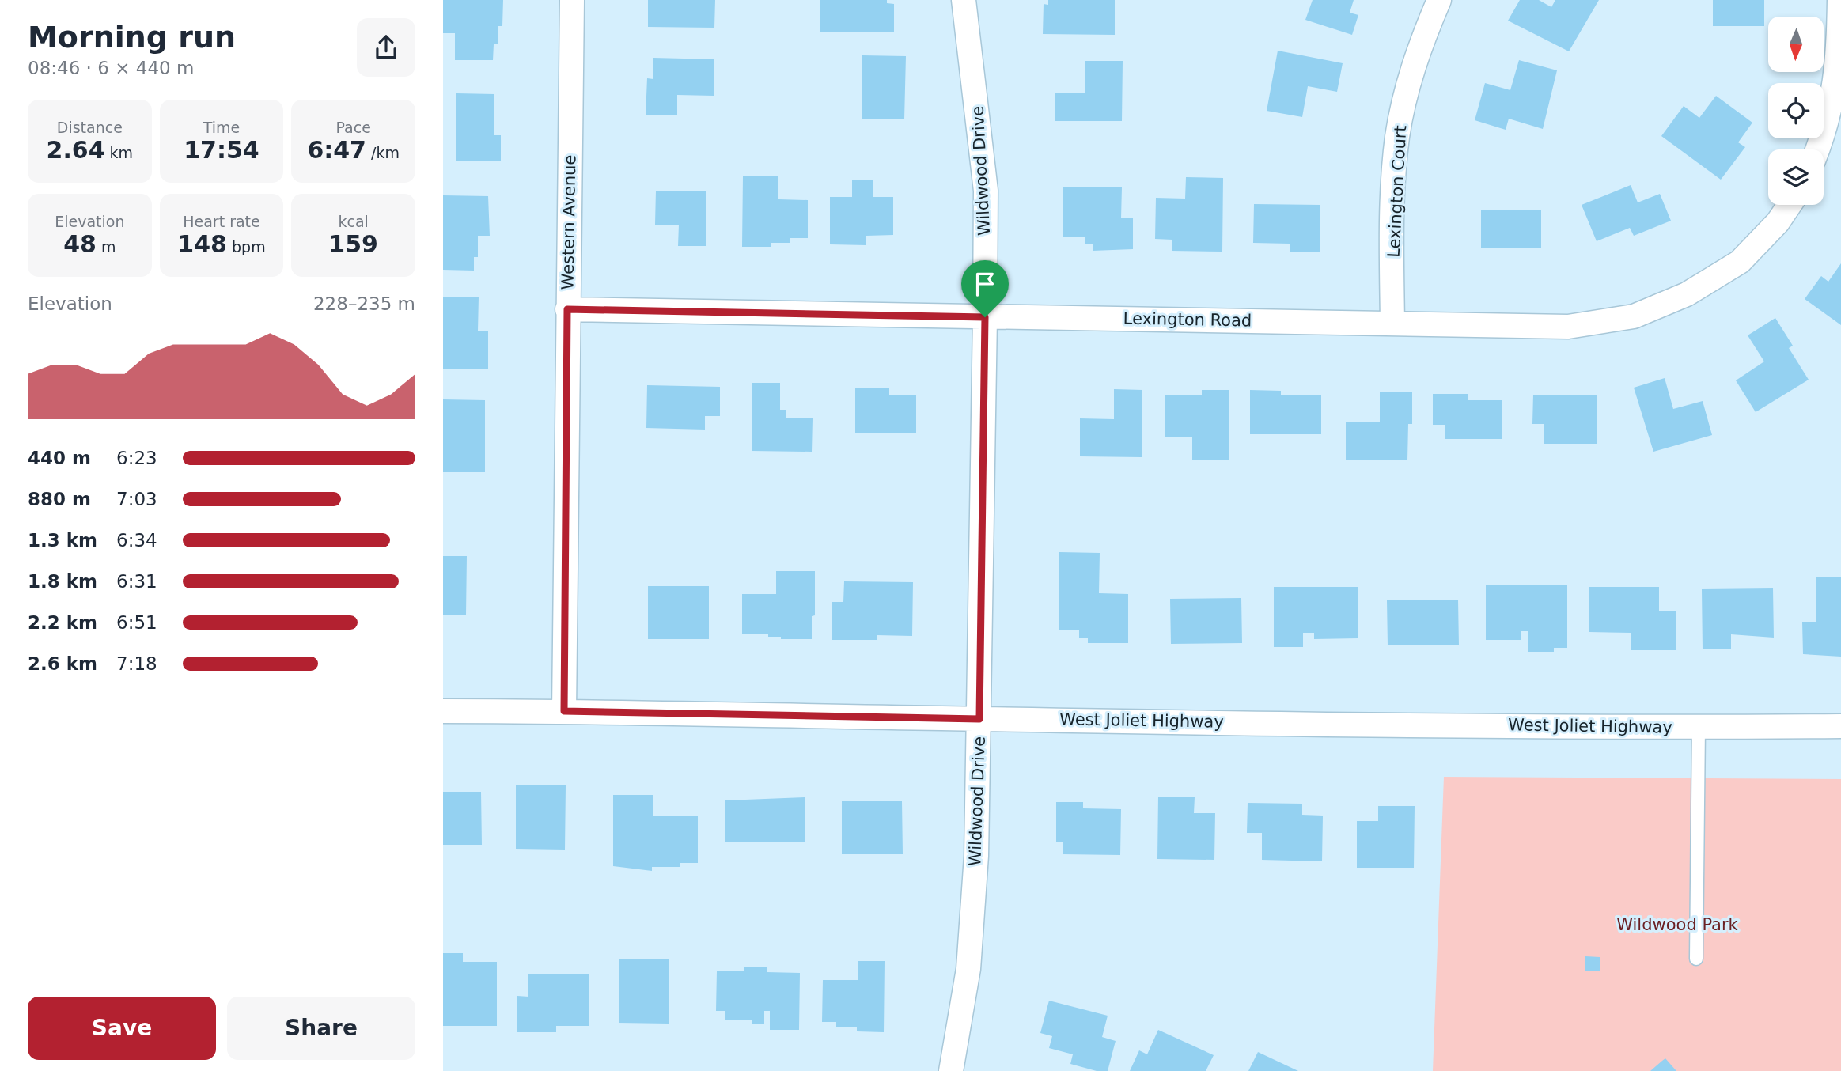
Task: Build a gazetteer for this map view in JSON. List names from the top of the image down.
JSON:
{
  "streets": {
    "street": [
      "Wildwood Drive",
      "Lexington Court",
      "Western Avenue",
      "Lexington Road",
      "West Joliet Highway"
    ]
  },
  "crossings": [
    ["Wildwood Drive", "Lexington Road"],
    ["Wildwood Drive", "West Joliet Highway"],
    ["Lexington Court", "Lexington Road"],
    ["Western Avenue", "Lexington Road"],
    ["Western Avenue", "West Joliet Highway"]
  ],
  "parks": ["Wildwood Park"],
  "north": "bottom",
  "page": {
    "heading": ["Morning run", "08:46 · 6 × 440 m"],
    "stats": [
      ["Distance", "2.64 km"],
      ["Time", "17:54"],
      ["Pace", "6:47 /km"],
      ["Elevation", "48 m"],
      ["Heart rate", "148 bpm"],
      ["kcal", "159"]
    ],
    "chart": ["Elevation", "228–235 m"],
    "list": [
      {
        "name": "440 m",
        "note": "6:23"
      },
      {
        "name": "880 m",
        "note": "7:03"
      },
      {
        "name": "1.3 km",
        "note": "6:34"
      },
      {
        "name": "1.8 km",
        "note": "6:31"
      },
      {
        "name": "2.2 km",
        "note": "6:51"
      },
      {
        "name": "2.6 km",
        "note": "7:18"
      }
    ],
    "buttons": ["Save", "Share"]
  }
}
